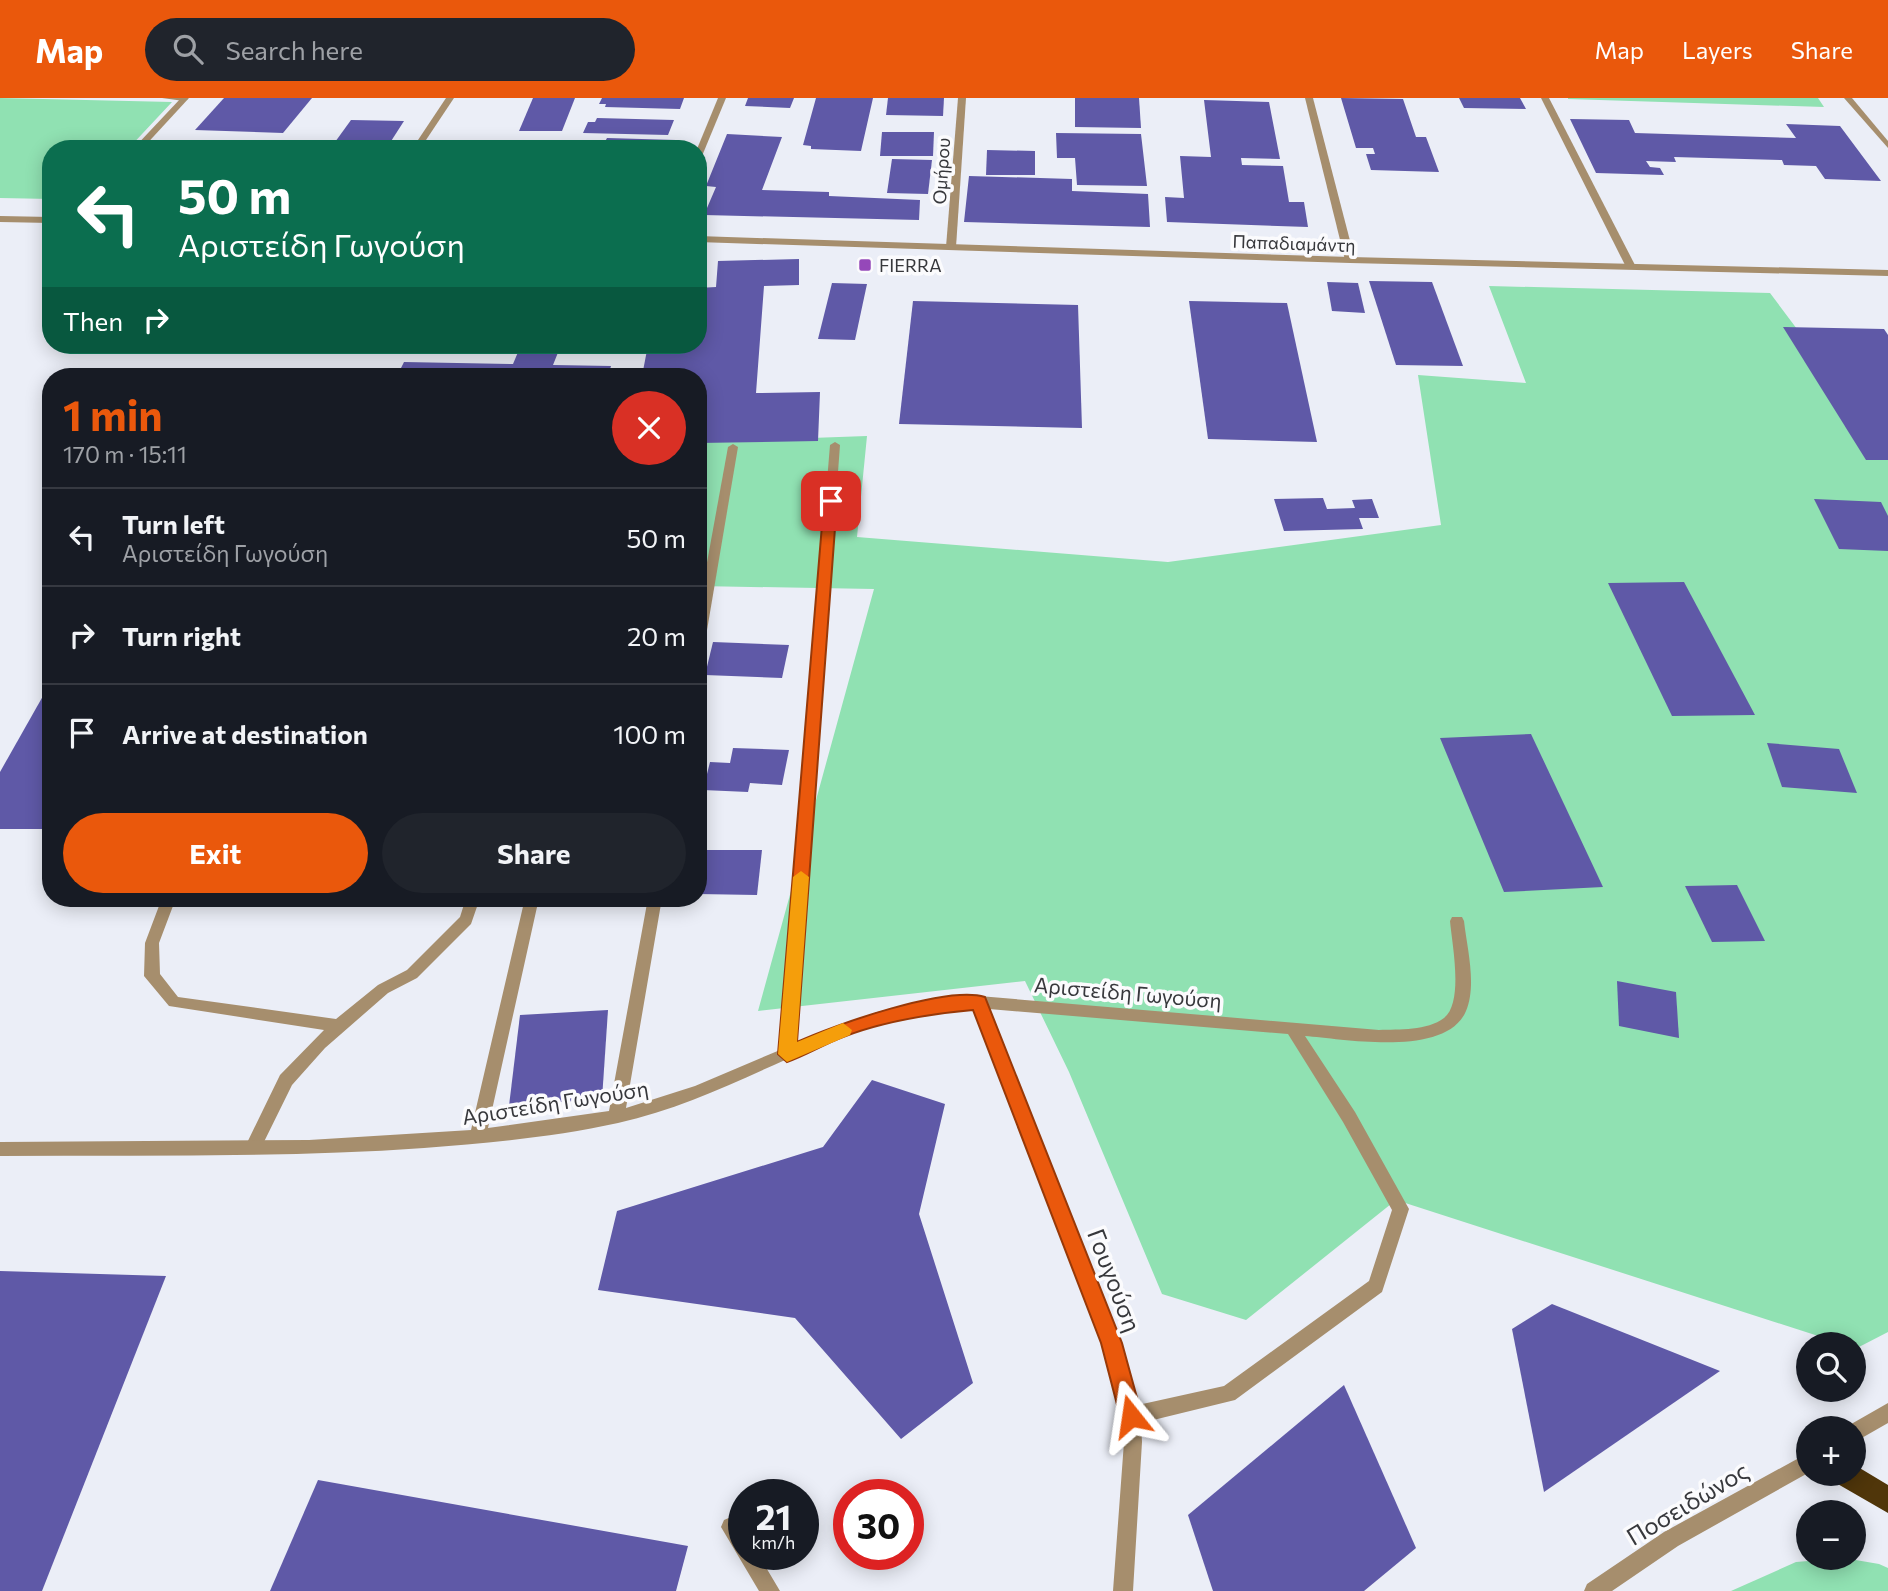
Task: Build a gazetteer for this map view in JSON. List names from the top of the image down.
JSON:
{
  "streets": {
    "street": [
      "Ομήρου",
      "Παπαδιαμάντη",
      "Αριστείδη Γωγούση",
      "Γουγούση",
      "Ποσειδώνος"
    ]
  },
  "crossings": [
    ["Ομήρου", "Παπαδιαμάντη"],
    ["Αριστείδη Γωγούση", "Γουγούση"]
  ],
  "places": {
    "transit": ["FIERRA"]
  },
  "page": {
    "header": "Map",
    "search": "Search here",
    "nav": ["Map", "Layers", "Share"],
    "turn": ["50 m", "Αριστείδη Γωγούση"],
    "then": "Then",
    "heading": ["1 min", "170 m · 15:11"],
    "list": [
      {
        "name": "Turn left",
        "note": "Αριστείδη Γωγούση",
        "value": "50 m"
      },
      {
        "name": "Turn right",
        "value": "20 m"
      },
      {
        "name": "Arrive at destination",
        "value": "100 m"
      }
    ],
    "buttons": ["Exit", "Share"],
    "map_buttons": ["+", "−"],
    "speed": "21 km/h",
    "limit": "30"
  }
}
